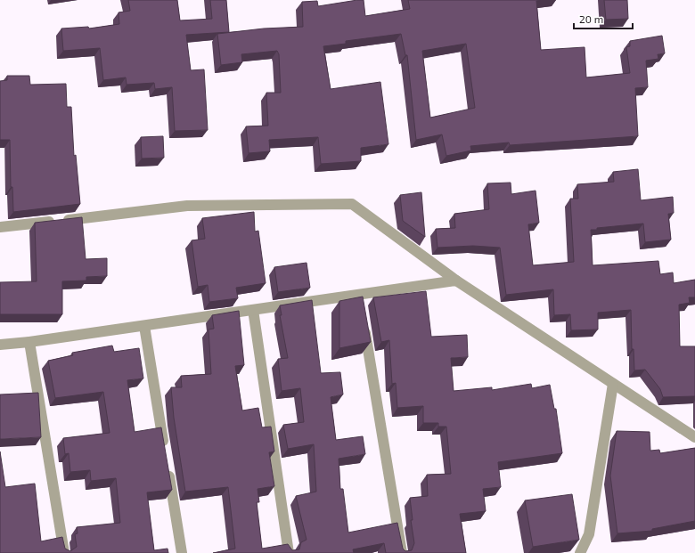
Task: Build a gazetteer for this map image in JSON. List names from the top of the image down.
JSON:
{
  "scale_bar": "20 m"
}
